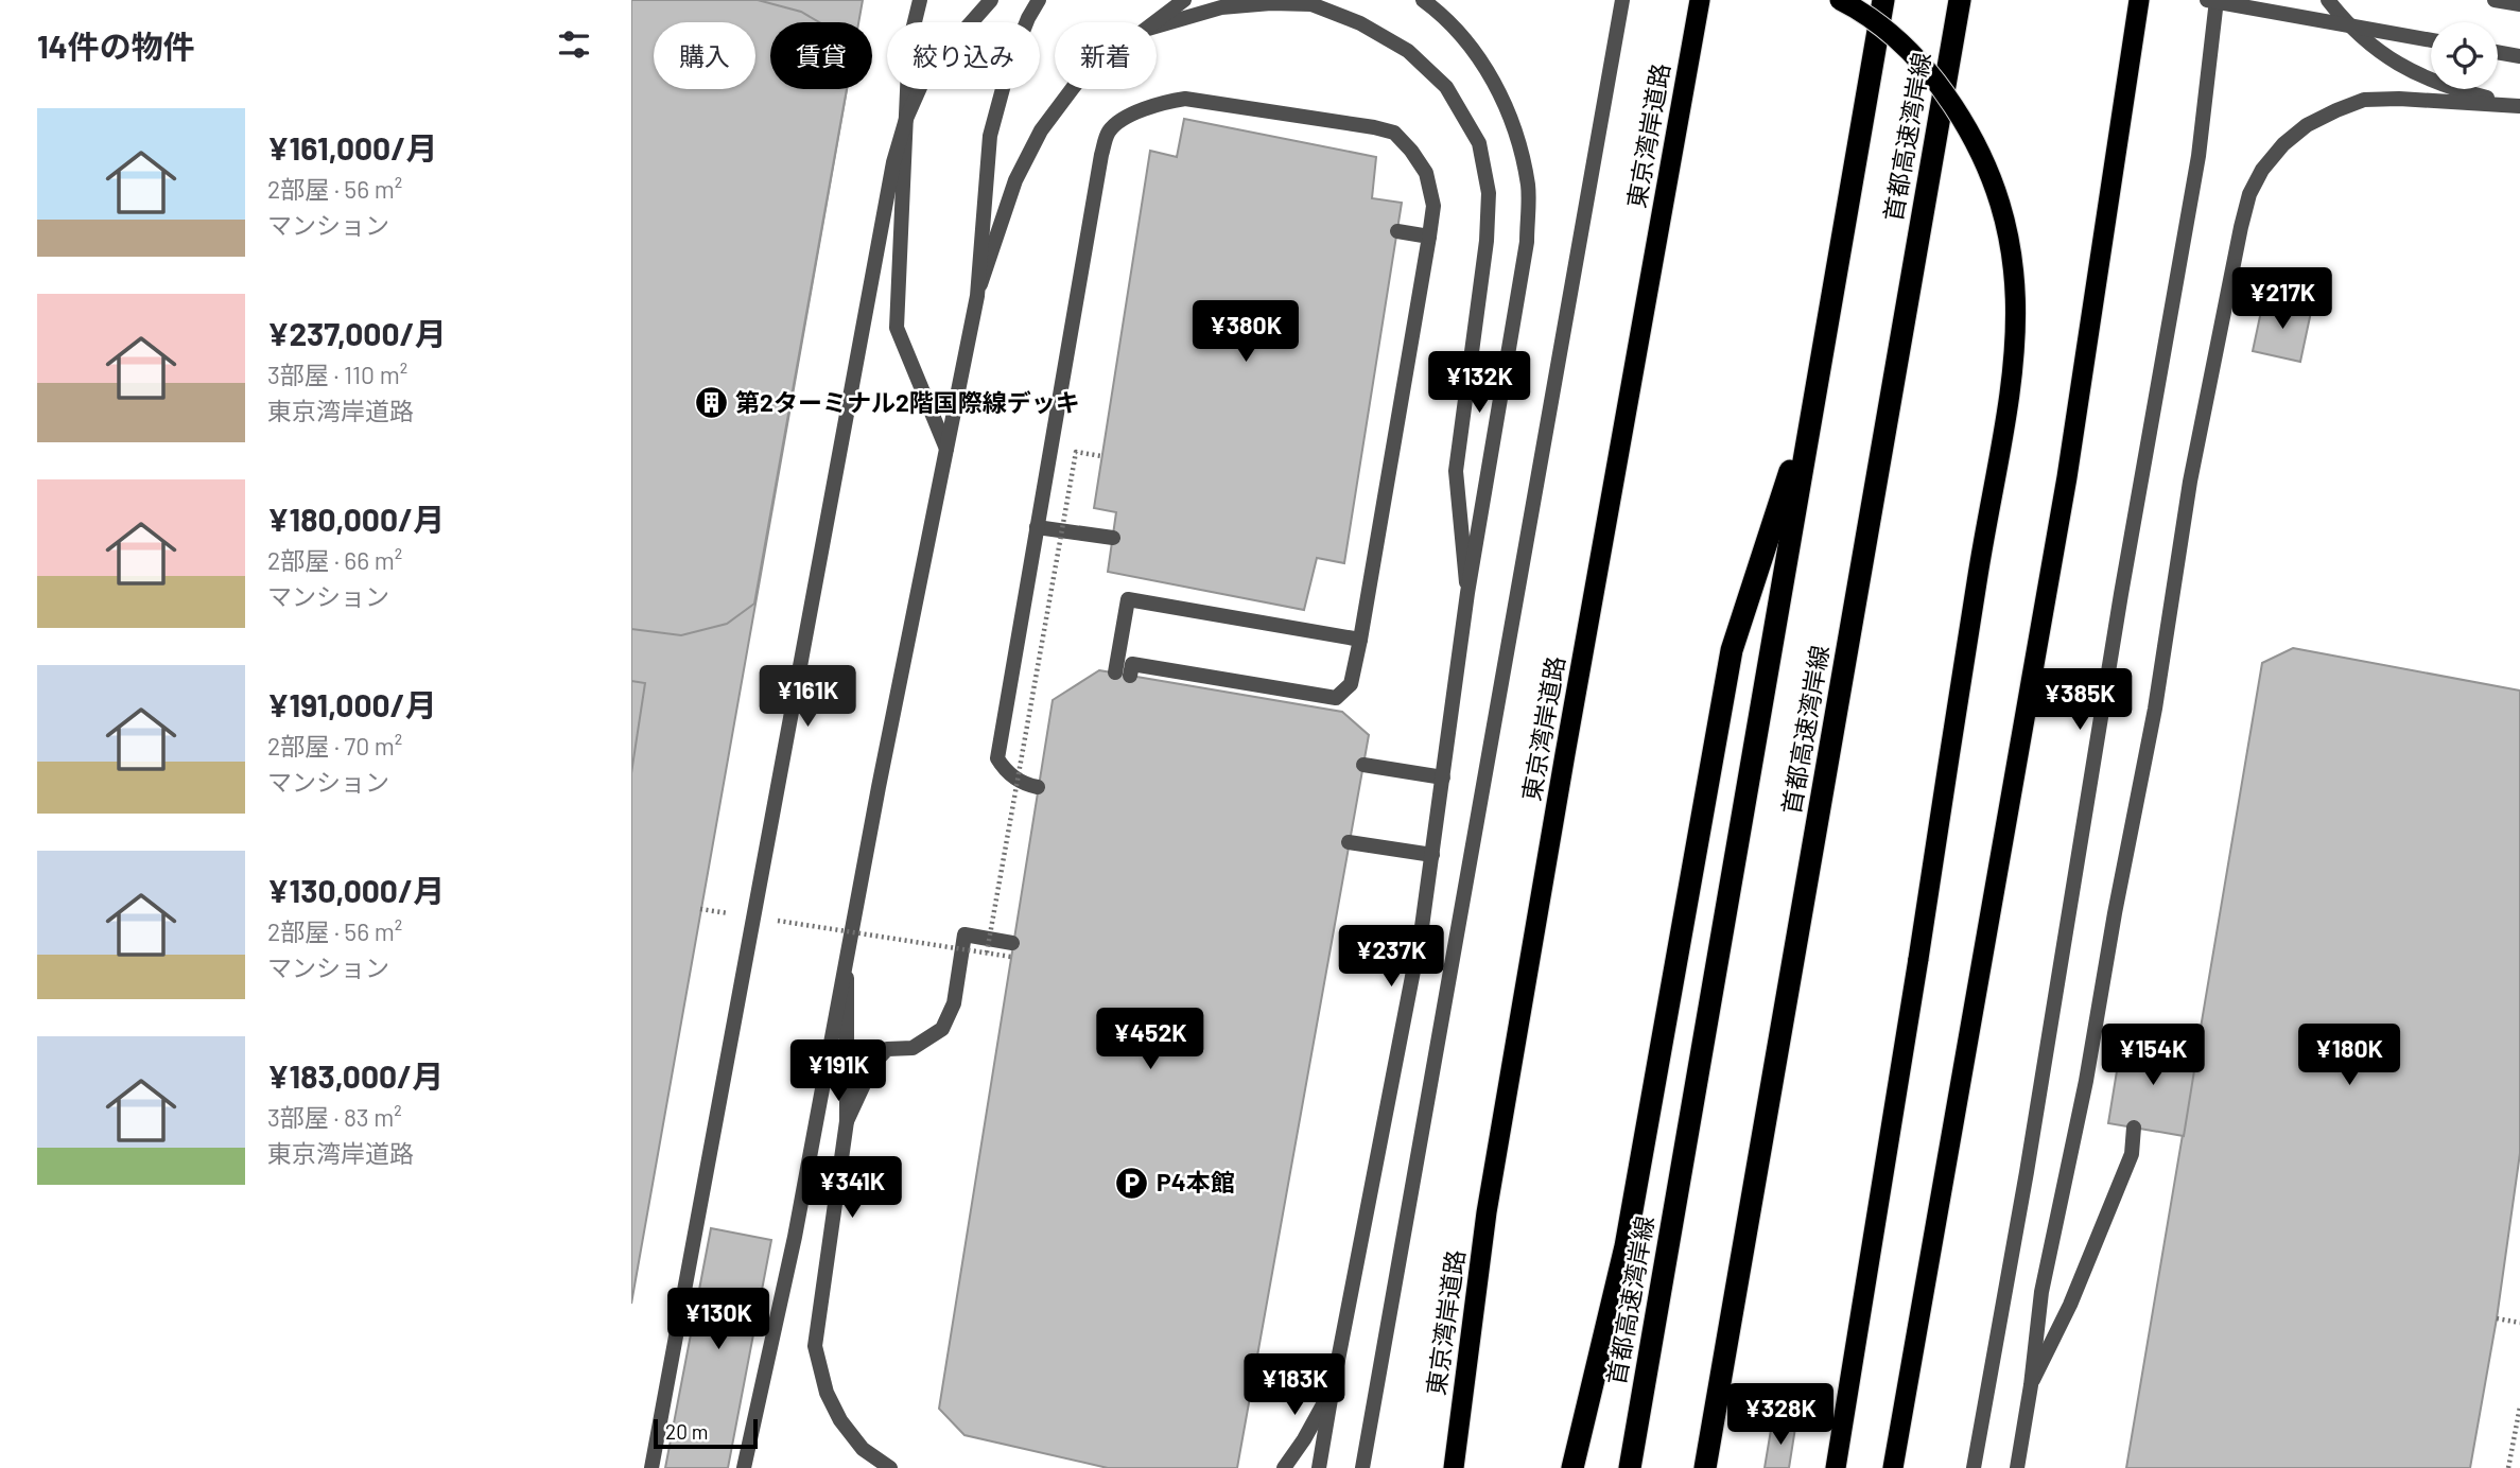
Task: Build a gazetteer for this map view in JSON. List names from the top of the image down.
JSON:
{
  "streets": {
    "highway": ["東京湾岸道路", "首都高速湾岸線"]
  },
  "places": {
    "building": ["第2ターミナル2階国際線デッキ"],
    "parking": ["P4本館"]
  },
  "scale_bar": "20 m",
  "page": {
    "heading": "14件の物件",
    "chip": [
      "購入",
      "賃貸",
      "絞り込み",
      "新着"
    ],
    "list": [
      {
        "name": "¥161,000/月",
        "note": "2部屋 · 56 m² · マンション"
      },
      {
        "name": "¥237,000/月",
        "note": "3部屋 · 110 m² · 東京湾岸道路"
      },
      {
        "name": "¥180,000/月",
        "note": "2部屋 · 66 m² · マンション"
      },
      {
        "name": "¥191,000/月",
        "note": "2部屋 · 70 m² · マンション"
      },
      {
        "name": "¥130,000/月",
        "note": "2部屋 · 56 m² · マンション"
      },
      {
        "name": "¥183,000/月",
        "note": "3部屋 · 83 m² · 東京湾岸道路"
      }
    ],
    "price": [
      "¥217K",
      "¥380K",
      "¥132K",
      "¥161K",
      "¥385K",
      "¥237K",
      "¥452K",
      "¥154K",
      "¥180K",
      "¥191K",
      "¥341K",
      "¥130K",
      "¥183K",
      "¥328K"
    ],
    "scale": "20 m"
  }
}
